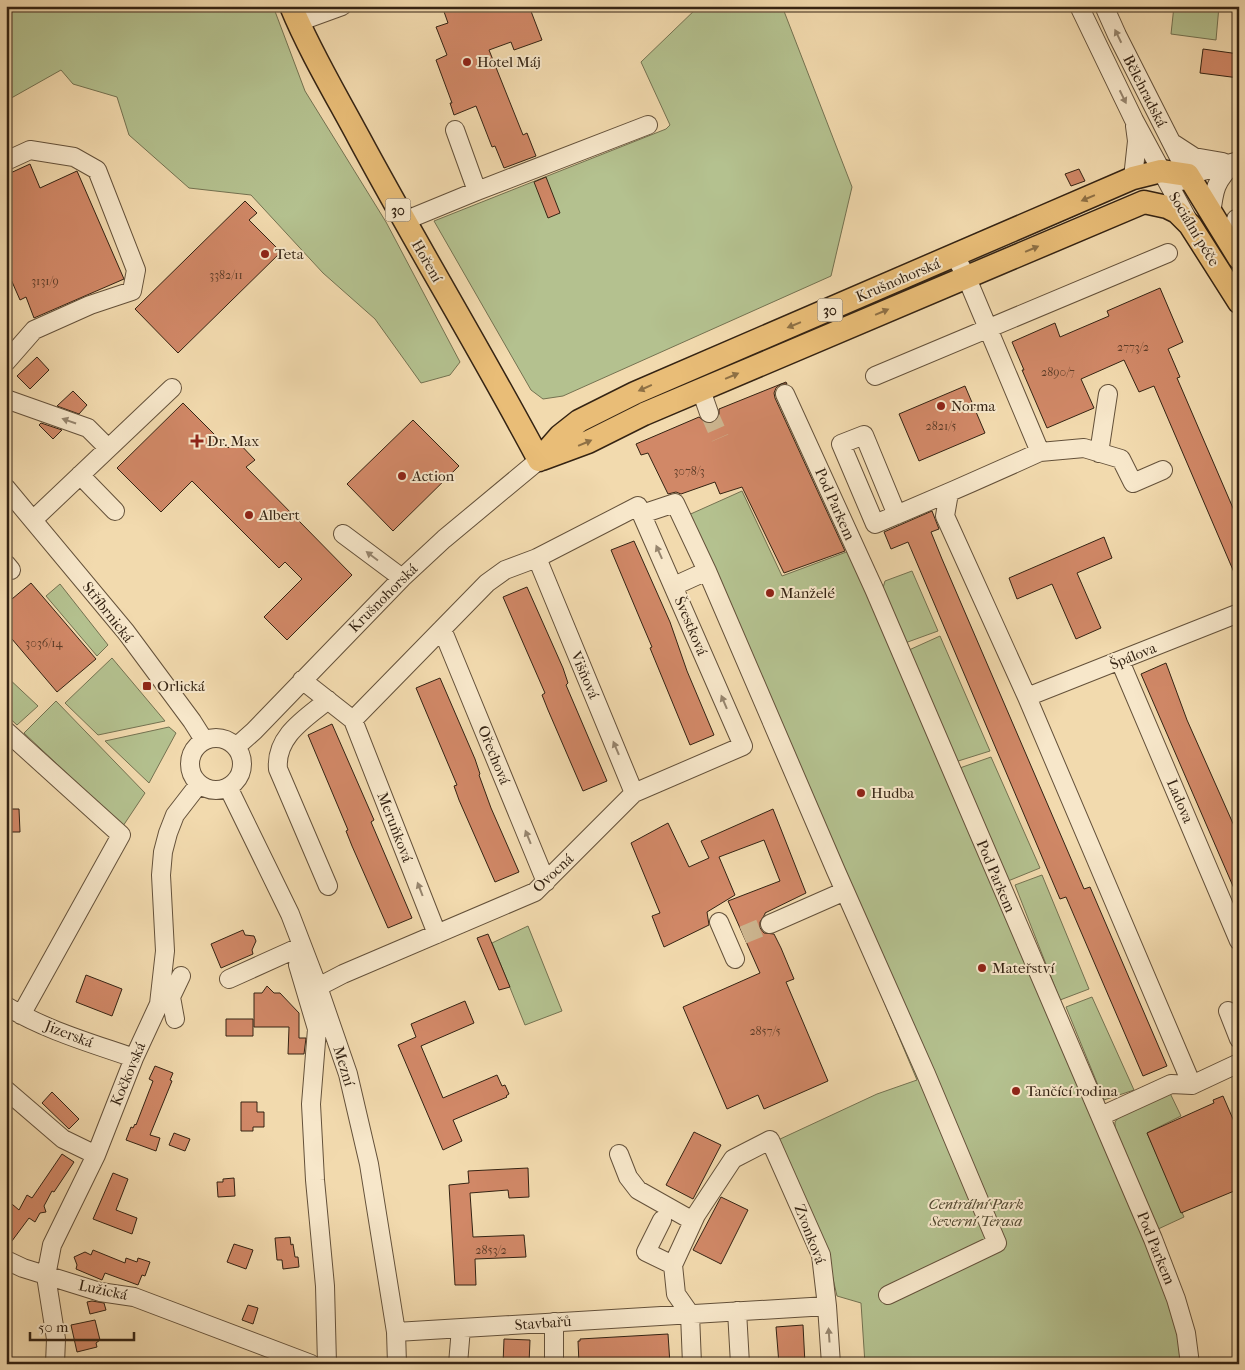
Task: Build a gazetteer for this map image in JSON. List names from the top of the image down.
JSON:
{
  "streets": {
    "main road": [
      "30",
      "Sociální péče",
      "Hoření",
      "Krušnohorská"
    ],
    "street": [
      "Bělehradská",
      "Pod Parkem",
      "Stříbrnická",
      "Švestková",
      "Špálova",
      "Višňová",
      "Ořechová",
      "Ladova",
      "Meruňková",
      "Ovocná",
      "Jizerská",
      "Mezní",
      "Kočkovská",
      "Zvonková",
      "Lužická",
      "Stavbařů"
    ]
  },
  "crossings": [
    ["Bělehradská", "30"],
    ["Bělehradská", "Sociální péče"],
    ["Bělehradská", "Krušnohorská"],
    ["30", "Sociální péče"],
    ["30", "Krušnohorská"],
    ["Sociální péče", "Krušnohorská"],
    ["Hoření", "Krušnohorská"],
    ["Krušnohorská", "Stříbrnická"],
    ["Krušnohorská", "Mezní"],
    ["Krušnohorská", "Kočkovská"],
    ["Stříbrnická", "Mezní"],
    ["Stříbrnická", "Kočkovská"],
    ["Švestková", "Ovocná"],
    ["Špálova", "Ladova"],
    ["Višňová", "Ovocná"],
    ["Ořechová", "Ovocná"],
    ["Meruňková", "Ovocná"],
    ["Ovocná", "Mezní"],
    ["Jizerská", "Kočkovská"],
    ["Mezní", "Kočkovská"],
    ["Mezní", "Stavbařů"],
    ["Kočkovská", "Lužická"],
    ["Zvonková", "Stavbařů"]
  ],
  "one_way": ["Ořechová", "Meruňková"],
  "parks": ["Centrální Park Severní Terasa"],
  "places": {
    "other": [
      "Hotel Máj",
      "Teta",
      "Norma",
      "Action",
      "Albert",
      "Manželé",
      "Hudba",
      "Mateřství",
      "Tančící rodina"
    ],
    "health": ["Dr. Max"],
    "transit": ["Orlická"]
  },
  "house_numbers": [
    "3382/11",
    "3131/9",
    "2773/2",
    "2890/7",
    "2821/5",
    "3078/3",
    "3036/14",
    "2857/5",
    "2853/2"
  ],
  "scale_bar": "50 m"
}
